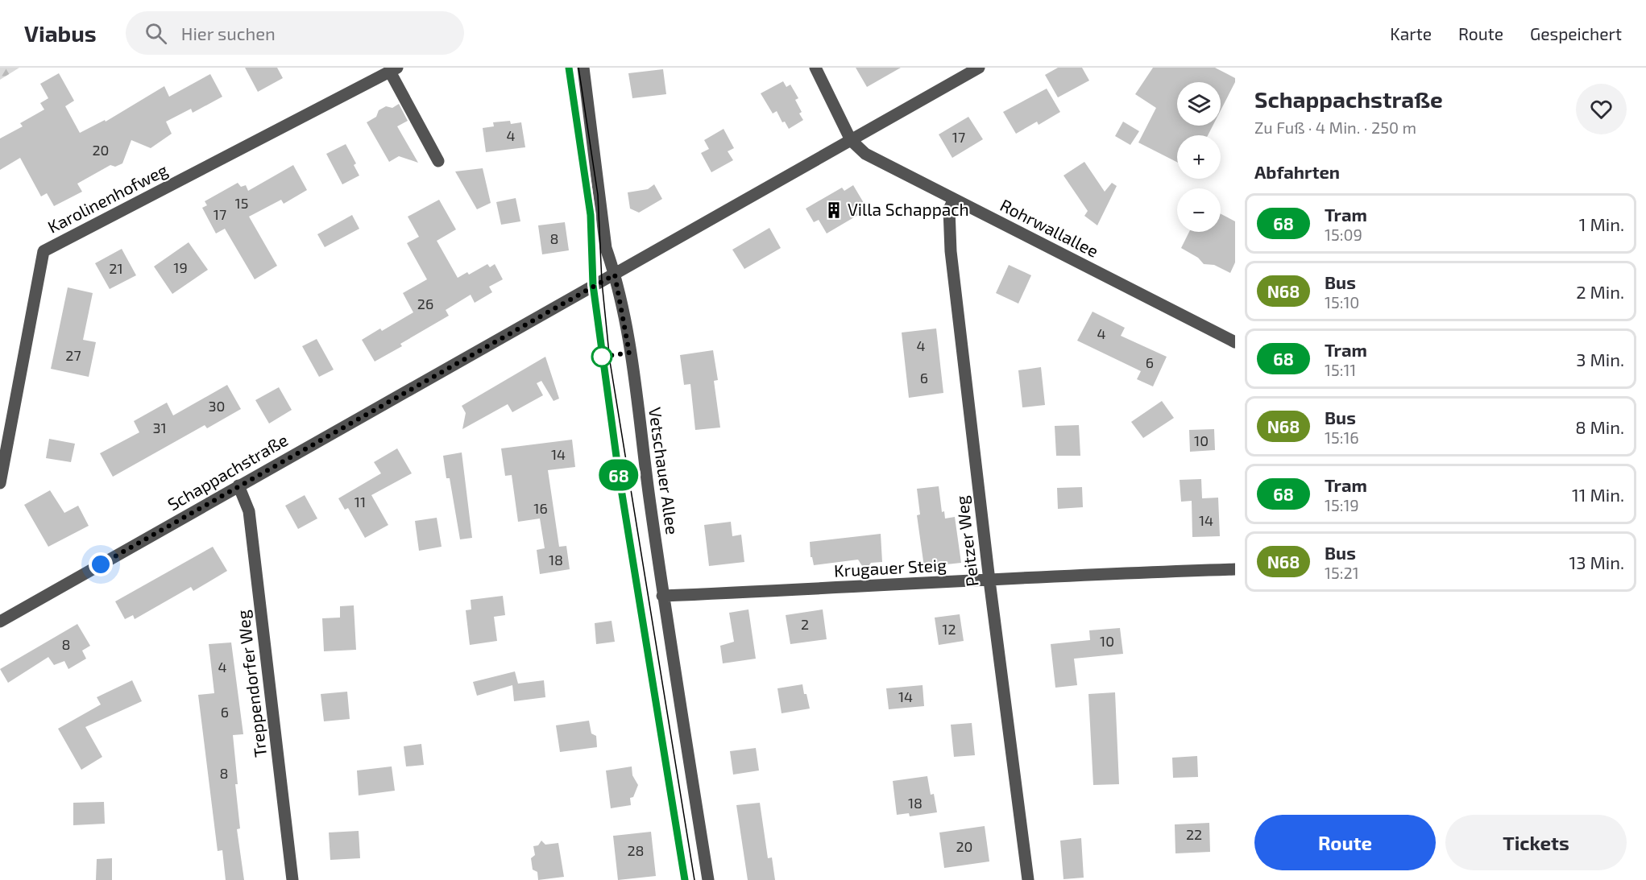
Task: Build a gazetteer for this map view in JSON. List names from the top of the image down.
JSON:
{
  "streets": {
    "street": [
      "Karolinenhofweg",
      "Rohrwallallee",
      "Vetschauer Allee",
      "Schappachstraße",
      "Peitzer Weg",
      "Krugauer Steig",
      "Treppendorfer Weg"
    ]
  },
  "crossings": [
    ["Rohrwallallee", "Schappachstraße"],
    ["Rohrwallallee", "Peitzer Weg"],
    ["Vetschauer Allee", "Schappachstraße"],
    ["Vetschauer Allee", "Krugauer Steig"],
    ["Schappachstraße", "Treppendorfer Weg"],
    ["Peitzer Weg", "Krugauer Steig"]
  ],
  "places": {
    "building": ["Villa Schappach"]
  },
  "lines": ["tram line 68"],
  "house_numbers": [
    "4",
    "17",
    "20",
    "15",
    "17",
    "8",
    "19",
    "21",
    "26",
    "4",
    "4",
    "27",
    "6",
    "6",
    "30",
    "31",
    "10",
    "14",
    "11",
    "16",
    "14",
    "18",
    "2",
    "12",
    "10",
    "8",
    "4",
    "14",
    "6",
    "8",
    "18",
    "22",
    "20",
    "28"
  ],
  "page": {
    "header": "Viabus",
    "search": "Hier suchen",
    "nav": ["Karte", "Route", "Gespeichert"],
    "on_map": "68",
    "heading": [
      ["Schappachstraße", "Zu Fuß · 4 Min. · 250 m"],
      "Abfahrten"
    ],
    "map_buttons": ["+", "−"],
    "list": [
      {
        "mark": "68",
        "name": "Tram",
        "note": "15:09",
        "value": "1 Min."
      },
      {
        "mark": "N68",
        "name": "Bus",
        "note": "15:10",
        "value": "2 Min."
      },
      {
        "mark": "68",
        "name": "Tram",
        "note": "15:11",
        "value": "3 Min."
      },
      {
        "mark": "N68",
        "name": "Bus",
        "note": "15:16",
        "value": "8 Min."
      },
      {
        "mark": "68",
        "name": "Tram",
        "note": "15:19",
        "value": "11 Min."
      },
      {
        "mark": "N68",
        "name": "Bus",
        "note": "15:21",
        "value": "13 Min."
      }
    ],
    "buttons": ["Route", "Tickets"]
  }
}
